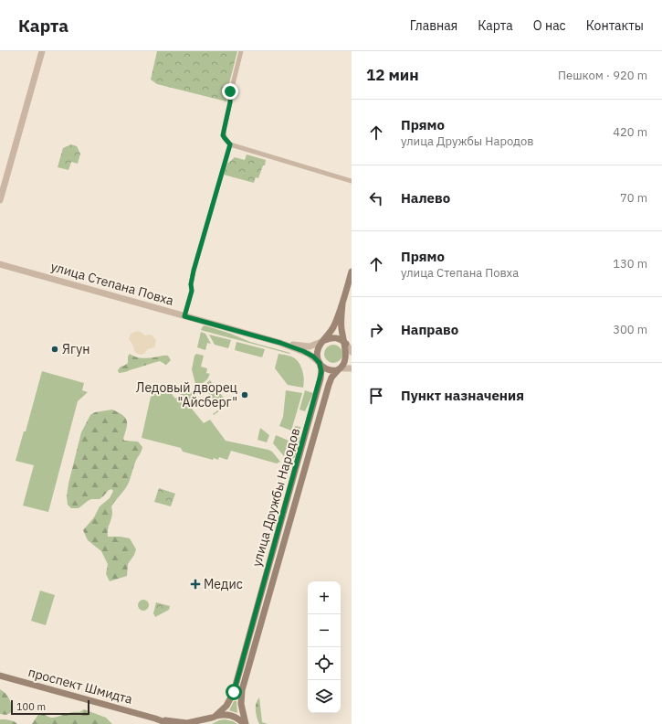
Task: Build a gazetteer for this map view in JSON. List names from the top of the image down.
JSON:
{
  "streets": {
    "main road": ["улица Дружбы Народов", "проспект Шмидта"],
    "street": ["улица Степана Повха"]
  },
  "crossings": [
    ["улица Дружбы Народов", "проспект Шмидта"]
  ],
  "places": {
    "other": ["Ягун", "Ледовый дворец \"Айсберг\""],
    "health": ["Медис"]
  },
  "scale_bar": "100 m",
  "page": {
    "header": "Карта",
    "nav": [
      "Главная",
      "Карта",
      "О нас",
      "Контакты"
    ],
    "heading": ["12 мин", "Пешком · 920 m"],
    "list": [
      ["Прямо", "улица Дружбы Народов", "420 m"],
      ["Налево", "70 m"],
      ["Прямо", "улица Степана Повха", "130 m"],
      ["Направо", "300 m"],
      "Пункт назначения"
    ],
    "map_buttons": ["+", "−"],
    "scale": "100 m"
  }
}
